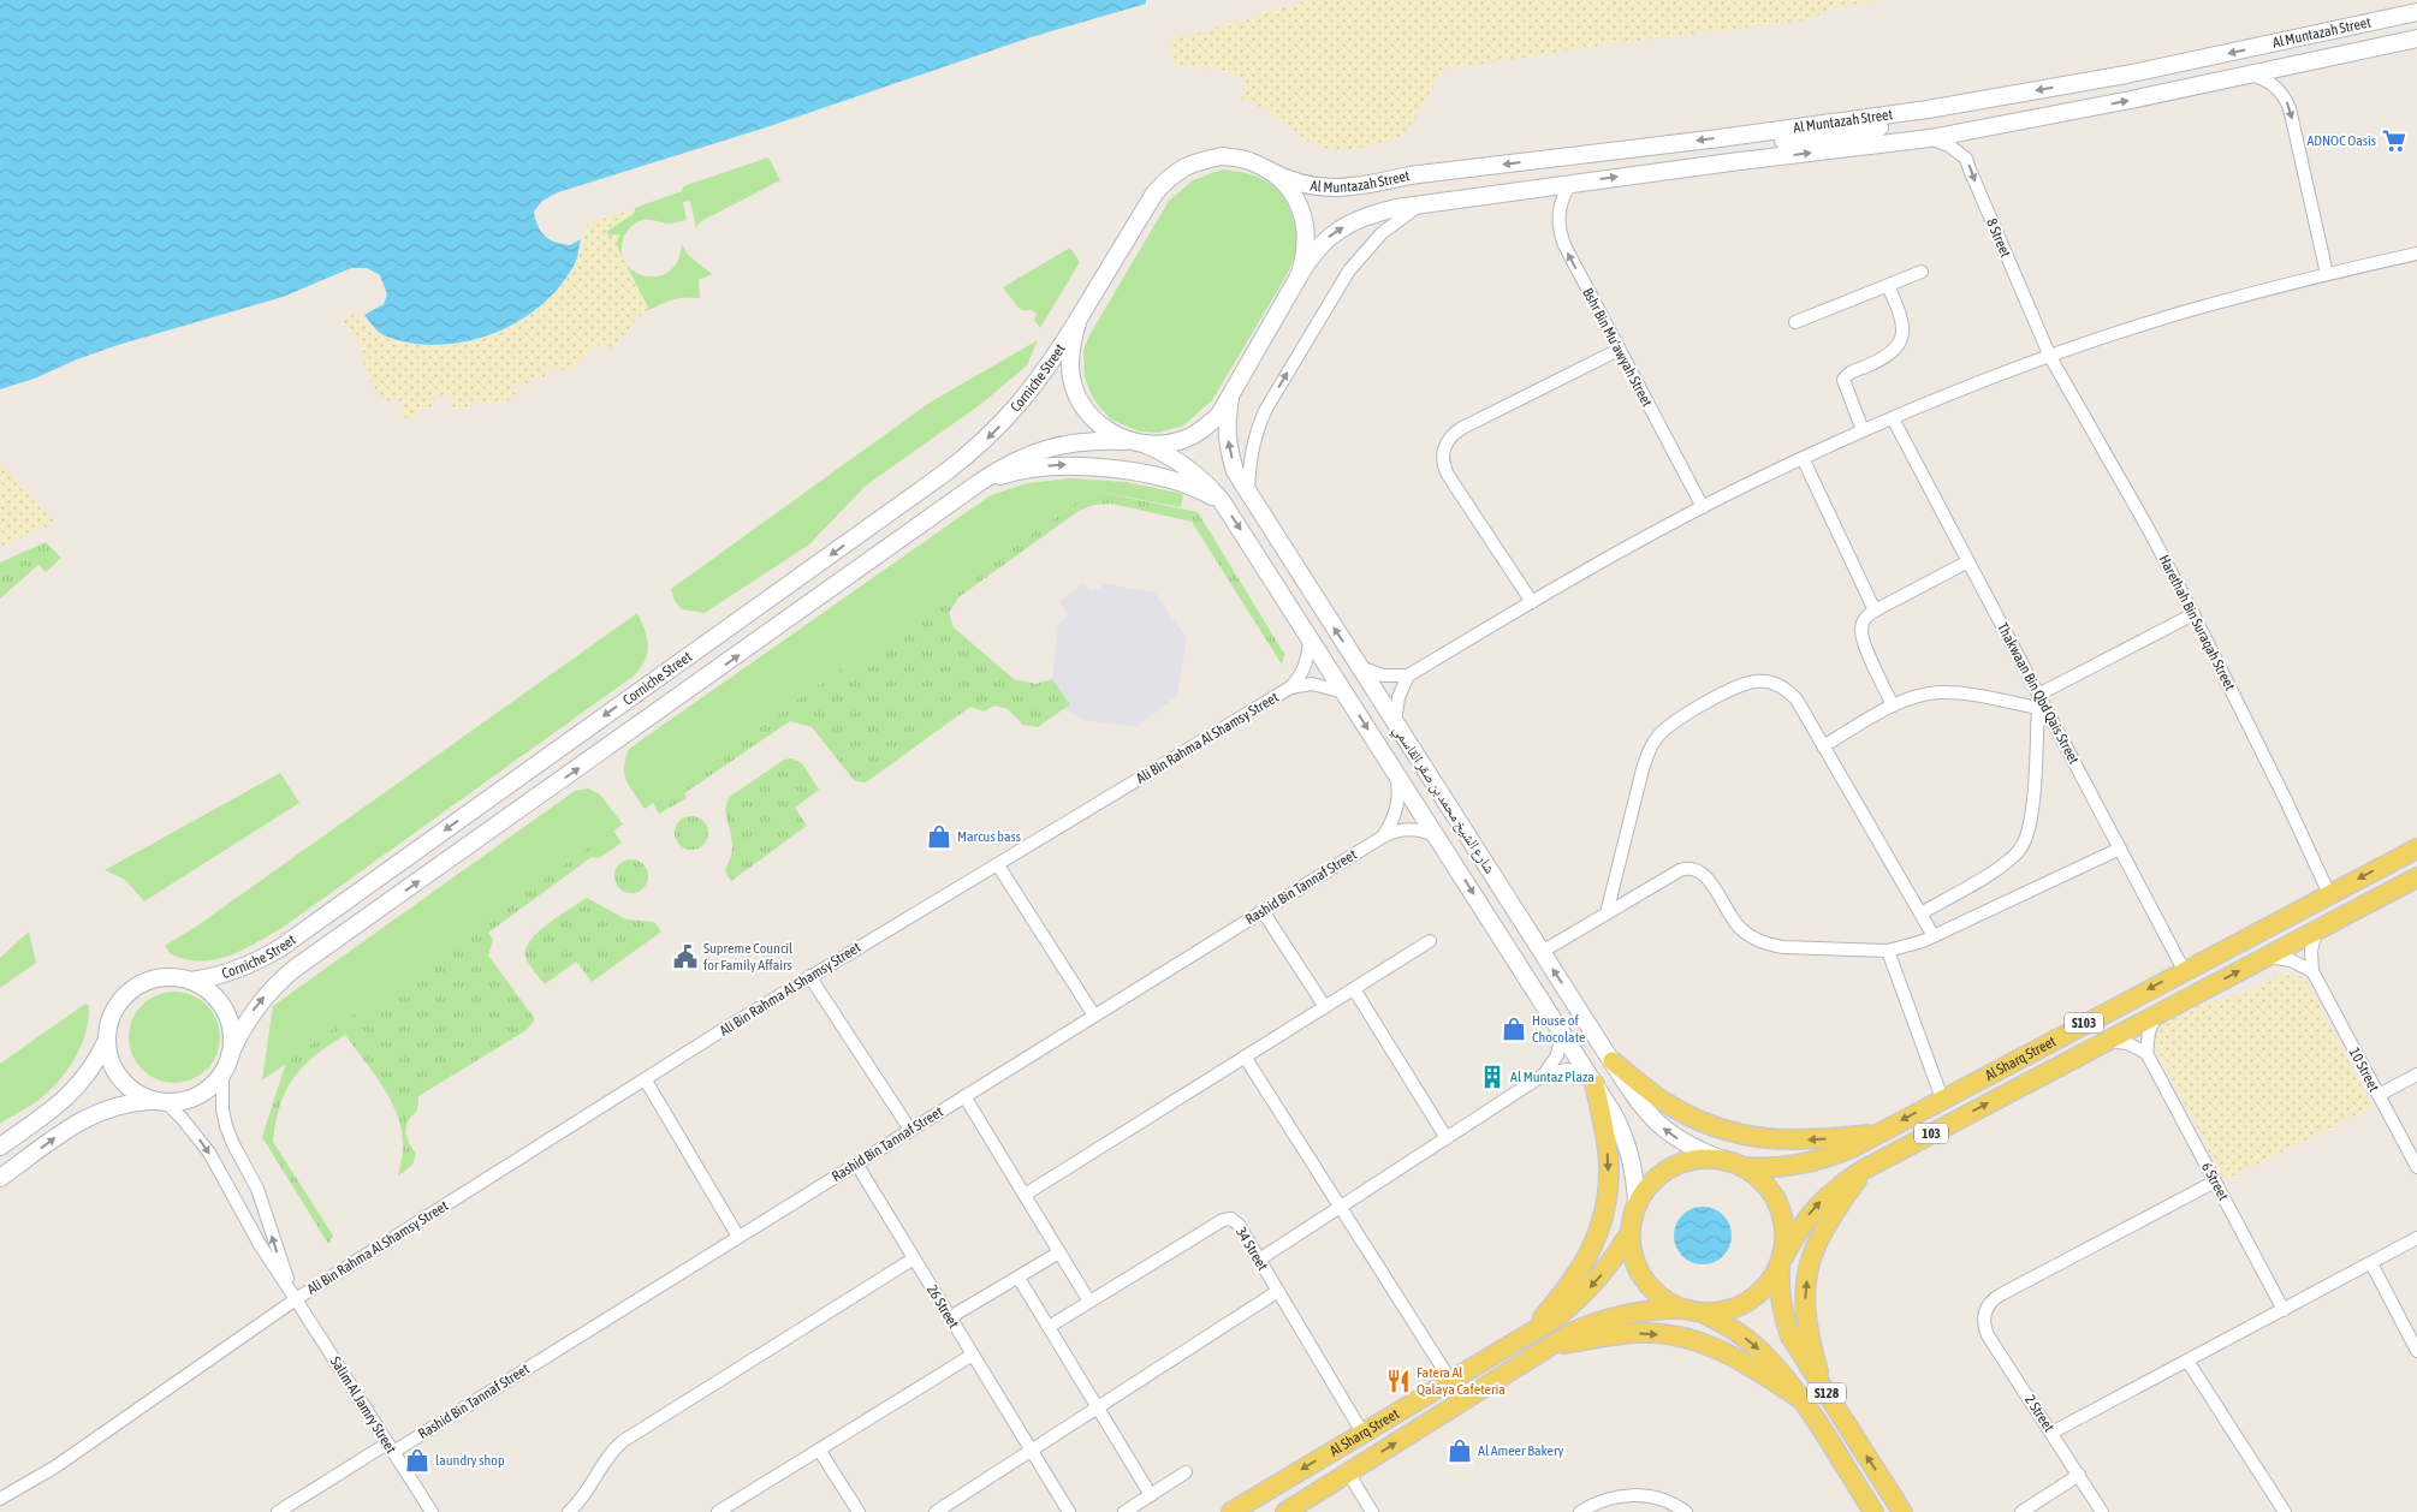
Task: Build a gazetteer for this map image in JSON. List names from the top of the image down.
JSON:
{
  "streets": {
    "main road": [
      "Al Muntazah Street",
      "Corniche Street",
      "شارع الشيخ محمد بن صقر القاسمي",
      "S103",
      "Al Sharq Street",
      "103",
      "S128"
    ],
    "street": [
      "8 Street",
      "Bshr Bin Mu'awyah Street",
      "Harethah Bin Suraqah Street",
      "Thakwaan Bin Qbd Qais Street",
      "Ali Bin Rahma Al Shamsy Street",
      "Rashid Bin Tannaf Street",
      "10 Street",
      "6 Street",
      "34 Street",
      "26 Street",
      "Salim Al Jamry Street",
      "2 Street"
    ]
  },
  "crossings": [
    ["Al Muntazah Street", "8 Street"],
    ["Al Muntazah Street", "Bshr Bin Mu'awyah Street"],
    ["Al Muntazah Street", "Corniche Street"],
    ["8 Street", "Harethah Bin Suraqah Street"],
    ["Corniche Street", "شارع الشيخ محمد بن صقر القاسمي"],
    ["Corniche Street", "Salim Al Jamry Street"],
    ["Harethah Bin Suraqah Street", "Al Sharq Street"],
    ["Thakwaan Bin Qbd Qais Street", "Al Sharq Street"],
    ["Ali Bin Rahma Al Shamsy Street", "شارع الشيخ محمد بن صقر القاسمي"],
    ["Ali Bin Rahma Al Shamsy Street", "Salim Al Jamry Street"],
    ["شارع الشيخ محمد بن صقر القاسمي", "Rashid Bin Tannaf Street"],
    ["شارع الشيخ محمد بن صقر القاسمي", "Al Sharq Street"],
    ["شارع الشيخ محمد بن صقر القاسمي", "S128"],
    ["Rashid Bin Tannaf Street", "26 Street"],
    ["Rashid Bin Tannaf Street", "Salim Al Jamry Street"],
    ["Al Sharq Street", "34 Street"],
    ["Al Sharq Street", "S128"],
    ["6 Street", "2 Street"]
  ],
  "one_way": ["8 Street", "Bshr Bin Mu'awyah Street"],
  "places": {
    "supermarket": ["ADNOC Oasis"],
    "shop": [
      "Marcus bass",
      "House of Chocolate",
      "Al Ameer Bakery",
      "laundry shop"
    ],
    "public building": ["Supreme Council for Family Affairs"],
    "building": ["Al Muntaz Plaza"],
    "restaurant": ["Fatera Al Qalaya Cafeteria"]
  }
}
